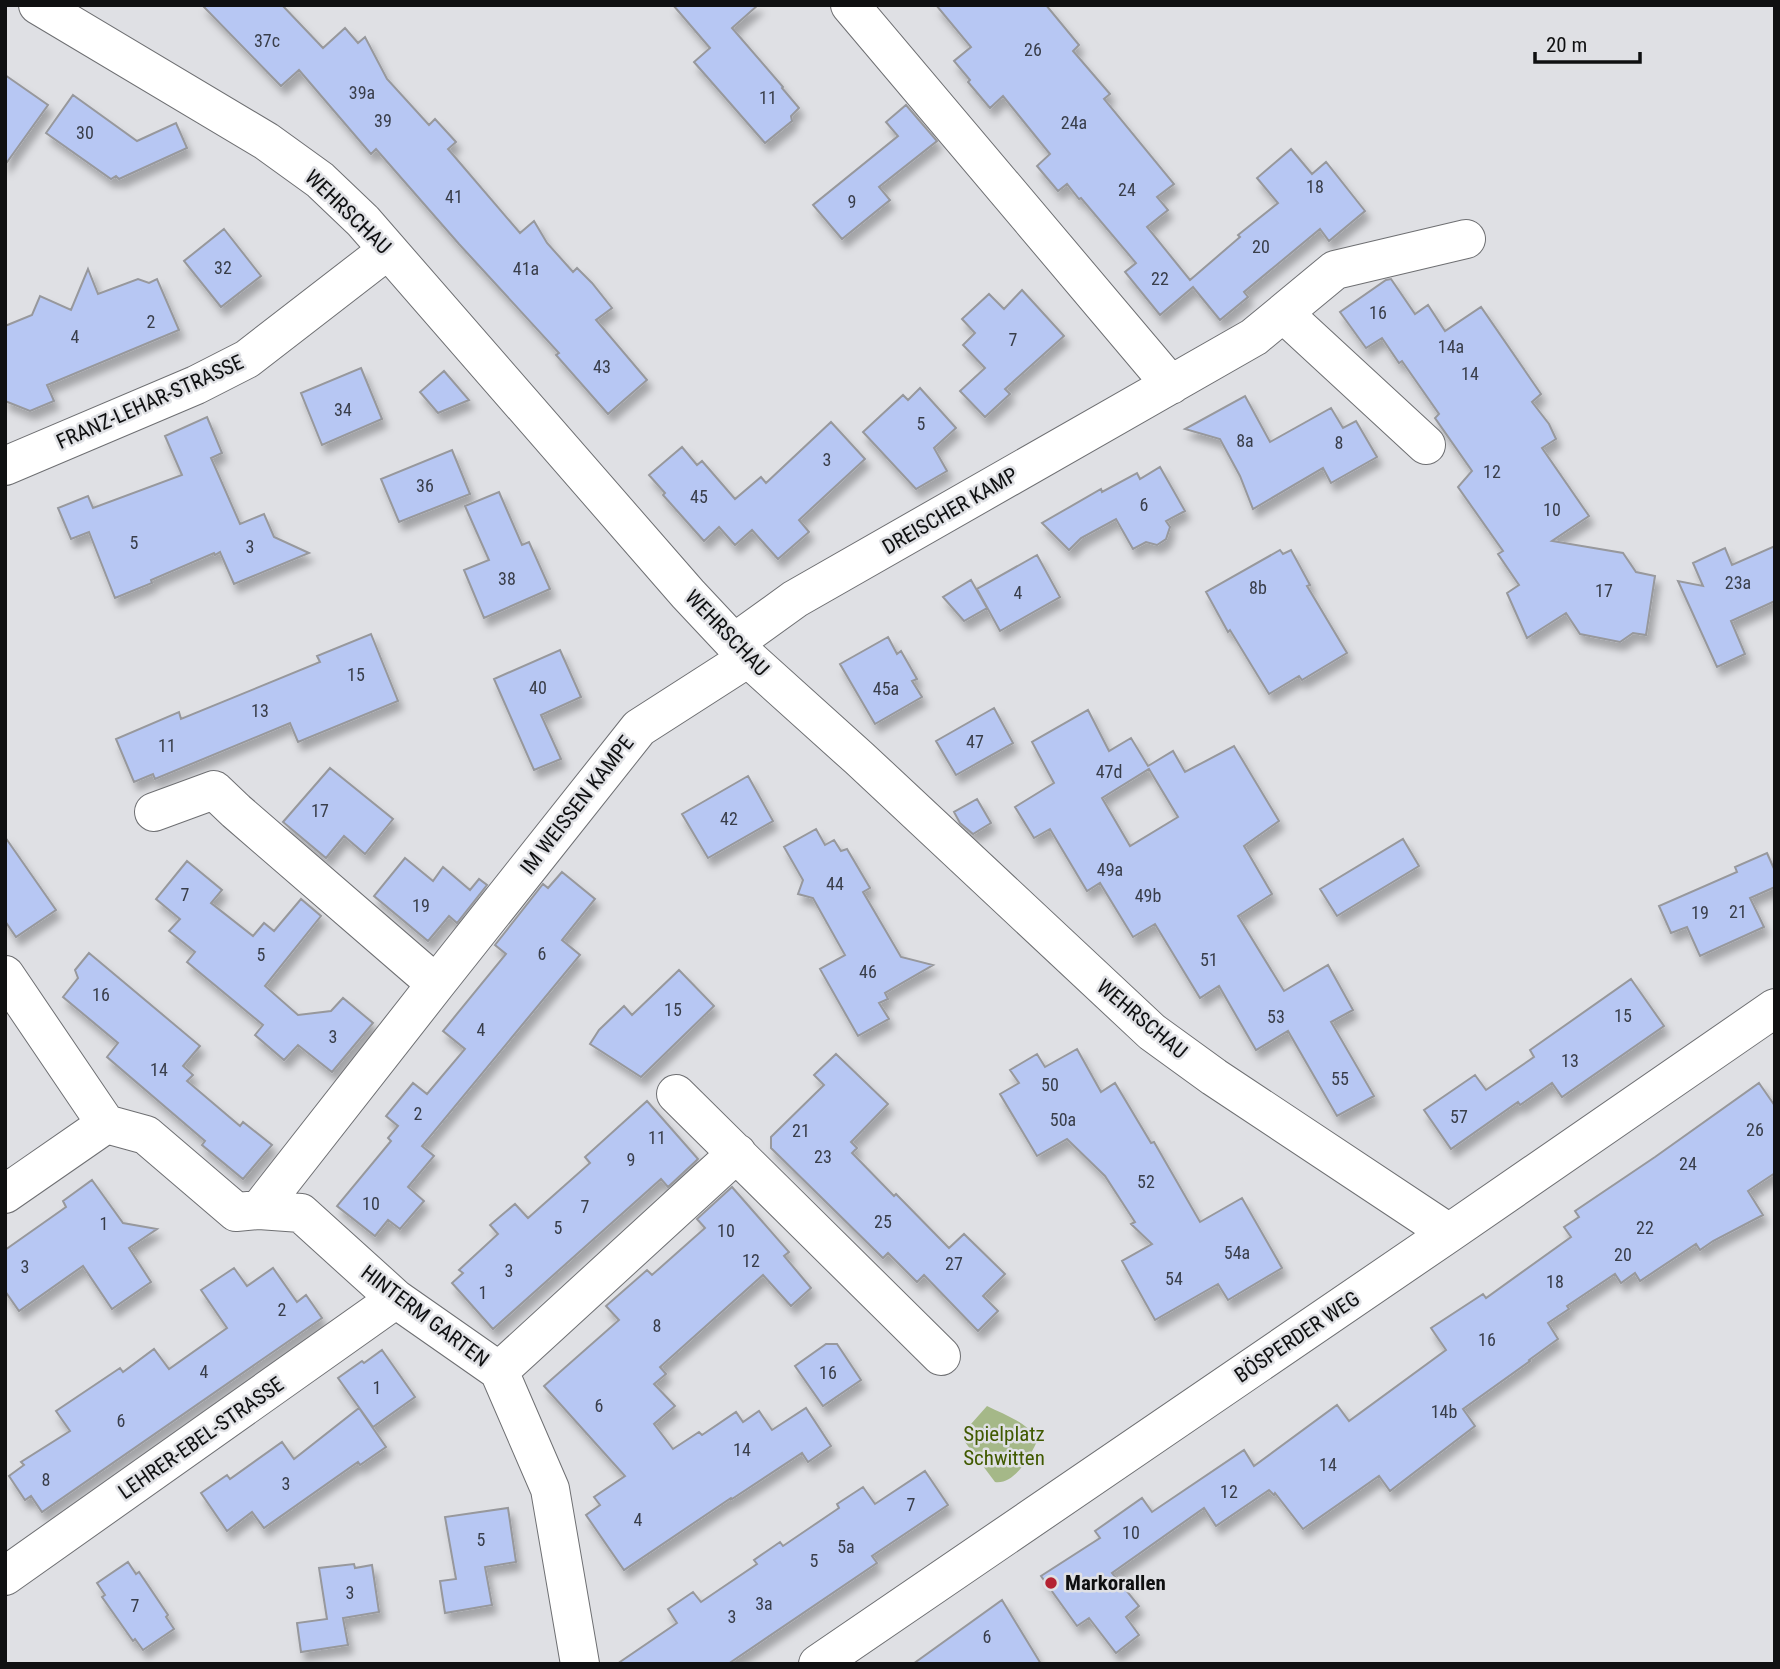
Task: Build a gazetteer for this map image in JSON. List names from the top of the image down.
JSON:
{
  "streets": {
    "street": [
      "WEHRSCHAU",
      "FRANZ-LEHAR-STRASSE",
      "DREISCHER KAMP",
      "IM WEISSEN KAMPE",
      "HINTERM GARTEN",
      "BÖSPERDER WEG",
      "LEHRER-EBEL-STRASSE"
    ]
  },
  "crossings": [
    ["WEHRSCHAU", "FRANZ-LEHAR-STRASSE"],
    ["WEHRSCHAU", "DREISCHER KAMP"],
    ["WEHRSCHAU", "IM WEISSEN KAMPE"],
    ["WEHRSCHAU", "BÖSPERDER WEG"],
    ["DREISCHER KAMP", "IM WEISSEN KAMPE"],
    ["IM WEISSEN KAMPE", "HINTERM GARTEN"],
    ["HINTERM GARTEN", "LEHRER-EBEL-STRASSE"]
  ],
  "parks": ["Spielplatz Schwitten"],
  "places": ["Markorallen"],
  "house_numbers": [
    "37c",
    "26",
    "39a",
    "11",
    "39",
    "24a",
    "30",
    "18",
    "24",
    "41",
    "9",
    "20",
    "32",
    "41a",
    "22",
    "16",
    "2",
    "4",
    "7",
    "14a",
    "43",
    "14",
    "34",
    "5",
    "8a",
    "8",
    "3",
    "12",
    "36",
    "45",
    "6",
    "10",
    "5",
    "3",
    "38",
    "23a",
    "8b",
    "17",
    "4",
    "15",
    "40",
    "45a",
    "13",
    "47",
    "11",
    "47d",
    "17",
    "42",
    "49a",
    "44",
    "7",
    "49b",
    "19",
    "21",
    "19",
    "6",
    "5",
    "51",
    "46",
    "16",
    "15",
    "15",
    "53",
    "4",
    "3",
    "13",
    "14",
    "55",
    "50",
    "2",
    "57",
    "50a",
    "26",
    "21",
    "11",
    "23",
    "9",
    "24",
    "52",
    "10",
    "7",
    "25",
    "1",
    "5",
    "22",
    "10",
    "54a",
    "20",
    "12",
    "27",
    "3",
    "3",
    "54",
    "18",
    "1",
    "2",
    "8",
    "16",
    "4",
    "16",
    "1",
    "6",
    "14b",
    "6",
    "14",
    "14",
    "8",
    "3",
    "12",
    "7",
    "4",
    "10",
    "5",
    "5a",
    "5",
    "3",
    "3a",
    "7",
    "3",
    "6"
  ],
  "scale_bar": "20 m"
}
